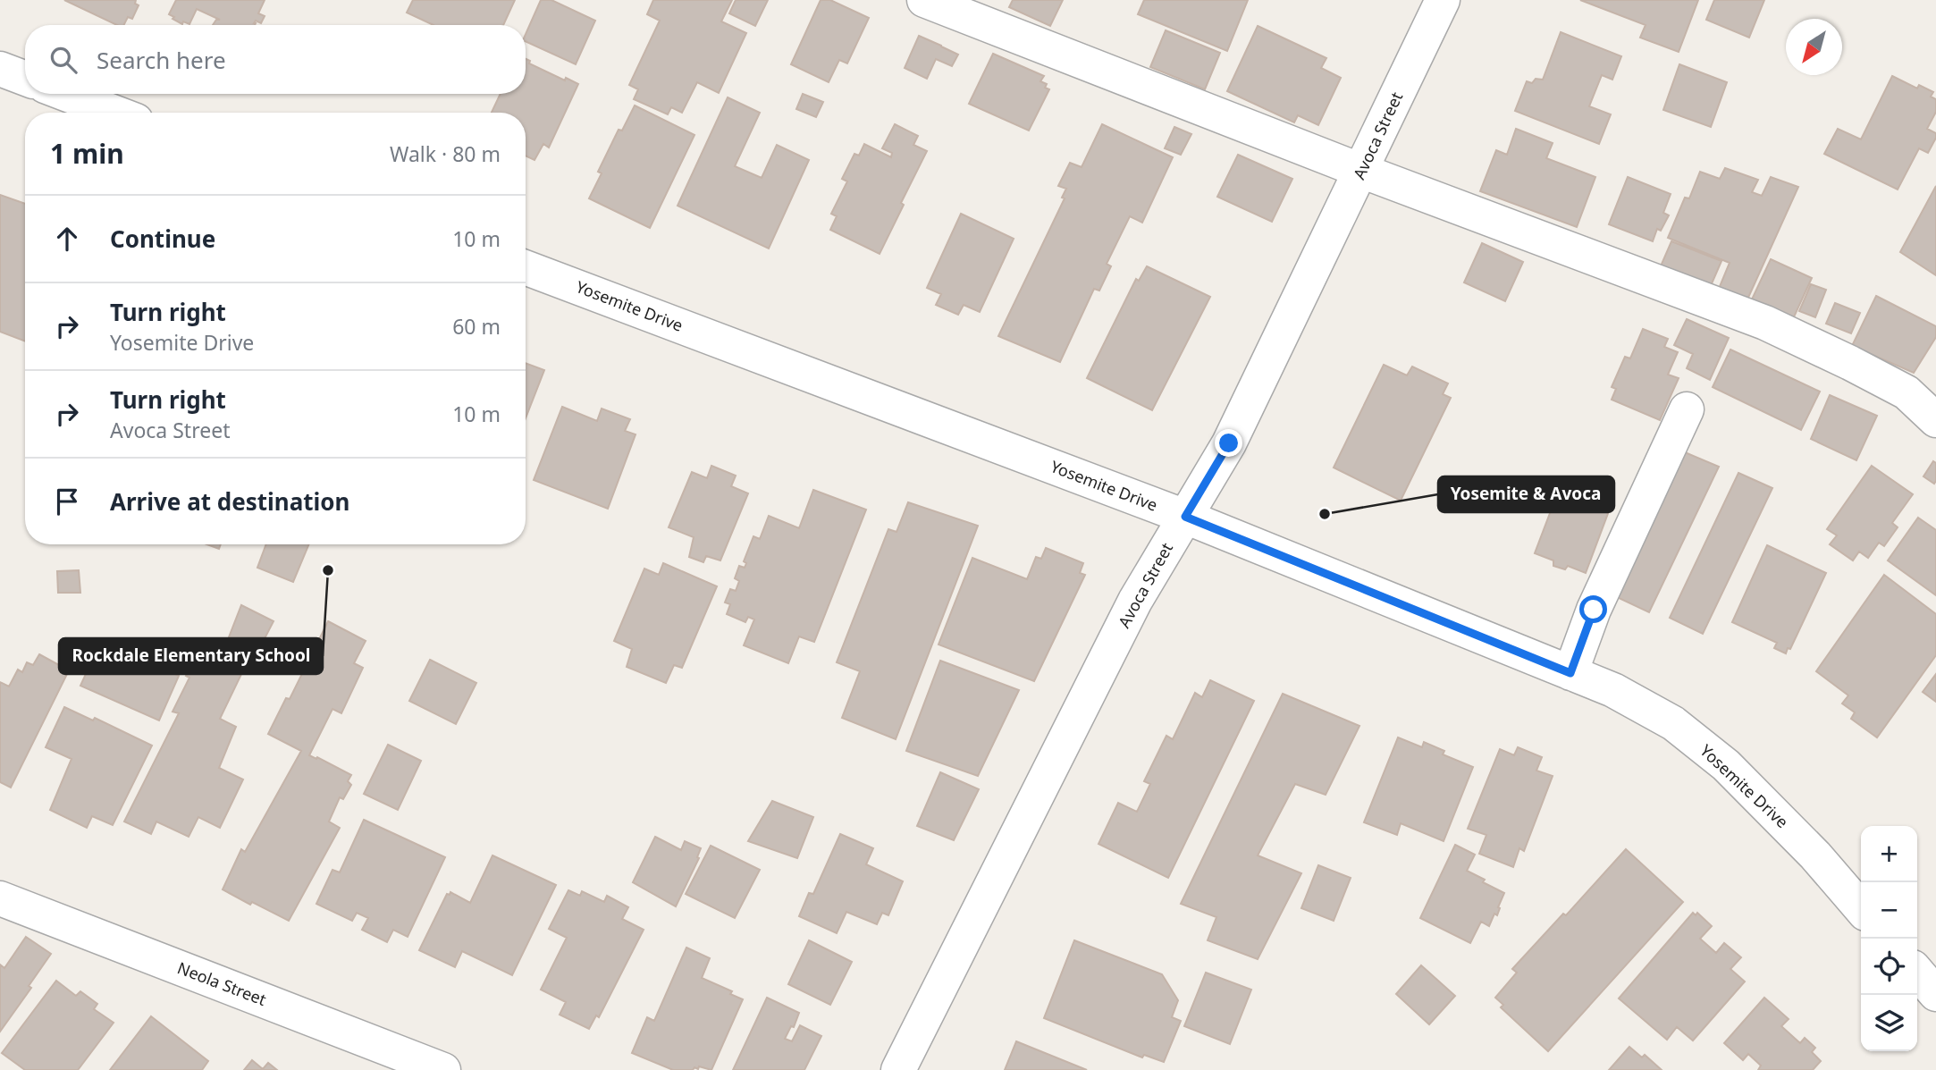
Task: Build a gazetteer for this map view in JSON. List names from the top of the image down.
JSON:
{
  "streets": {
    "street": ["Avoca Street", "Yosemite Drive", "Neola Street"]
  },
  "crossings": [
    ["Avoca Street", "Yosemite Drive"]
  ],
  "places": ["Yosemite & Avoca", "Rockdale Elementary School"],
  "north": "bottom left",
  "page": {
    "search": "Search here",
    "heading": ["1 min", "Walk · 80 m"],
    "list": [
      ["Continue", "10 m"],
      ["Turn right", "Yosemite Drive", "60 m"],
      ["Turn right", "Avoca Street", "10 m"],
      "Arrive at destination"
    ],
    "map_buttons": ["+", "−"]
  }
}
